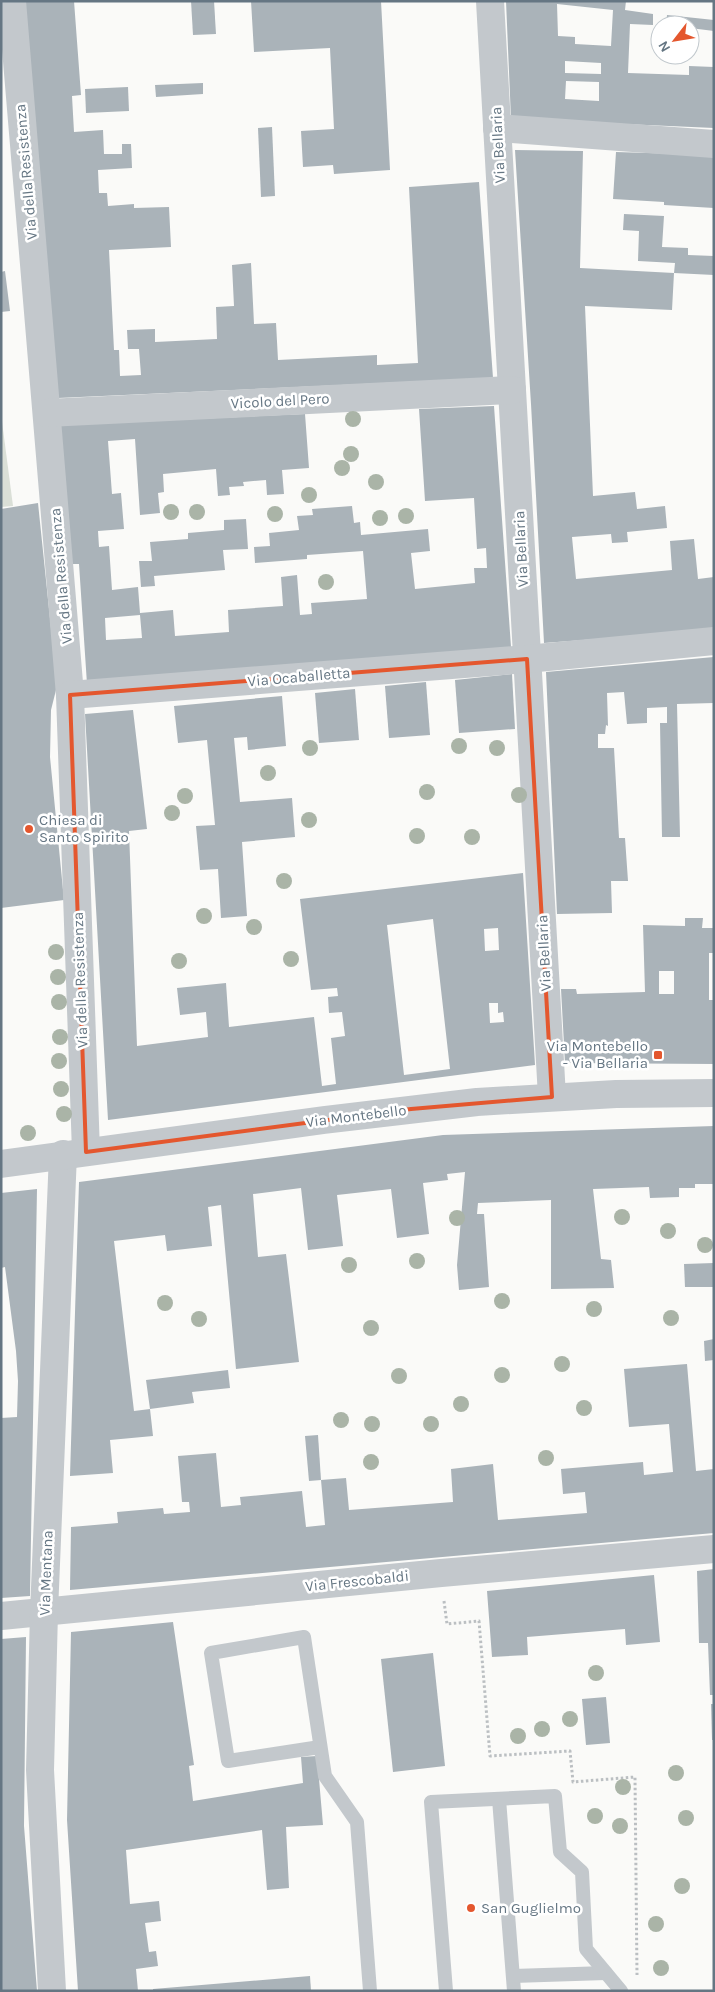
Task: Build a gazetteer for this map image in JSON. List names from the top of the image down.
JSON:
{
  "streets": {
    "street": [
      "Via Bellaria",
      "Via della Resistenza",
      "Vicolo del Pero",
      "Via Ocaballetta",
      "Via Montebello",
      "Via Mentana",
      "Via Frescobaldi"
    ]
  },
  "crossings": [
    ["Via Bellaria", "Vicolo del Pero"],
    ["Via Bellaria", "Via Ocaballetta"],
    ["Via Bellaria", "Via Montebello"],
    ["Via della Resistenza", "Vicolo del Pero"],
    ["Via della Resistenza", "Via Ocaballetta"],
    ["Via della Resistenza", "Via Montebello"],
    ["Via della Resistenza", "Via Mentana"],
    ["Via Montebello", "Via Mentana"],
    ["Via Mentana", "Via Frescobaldi"]
  ],
  "places": {
    "other": ["Chiesa di Santo Spirito", "San Guglielmo"],
    "transit": ["Via Montebello - Via Bellaria"]
  },
  "north": "bottom left"
}
